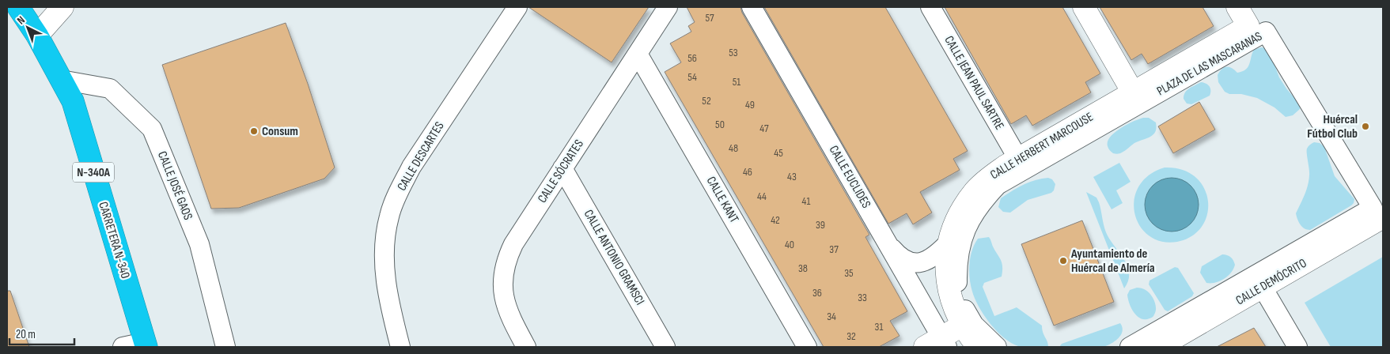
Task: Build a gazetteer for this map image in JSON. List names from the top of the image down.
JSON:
{
  "streets": {
    "highway": ["N-340A", "CARRETERA N-340"],
    "street": [
      "PLAZA DE LAS MASCARANAS",
      "CALLE JEAN PAUL SARTRE",
      "CALLE HERBERT MARCOUSE",
      "CALLE DESCARTES",
      "CALLE SÓCRATES",
      "CALLE EUCLIDES",
      "CALLE JOSÉ GAOS",
      "CALLE KANT",
      "CALLE ANTONIO GRAMSCI",
      "CALLE DEMÓCRITO"
    ]
  },
  "crossings": [
    ["CALLE JEAN PAUL SARTRE", "CALLE HERBERT MARCOUSE"],
    ["CALLE SÓCRATES", "CALLE KANT"],
    ["CALLE SÓCRATES", "CALLE ANTONIO GRAMSCI"],
    ["CALLE JOSÉ GAOS", "CARRETERA N-340"]
  ],
  "places": ["Huércal Fútbol Club", "Consum", "Ayuntamiento de Huércal de Almería"],
  "house_numbers": [
    "57",
    "53",
    "56",
    "54",
    "51",
    "52",
    "49",
    "50",
    "47",
    "48",
    "45",
    "46",
    "43",
    "44",
    "41",
    "42",
    "39",
    "40",
    "37",
    "38",
    "35",
    "36",
    "33",
    "34",
    "31",
    "32"
  ],
  "scale_bar": "20 m",
  "north": "top left"
}
